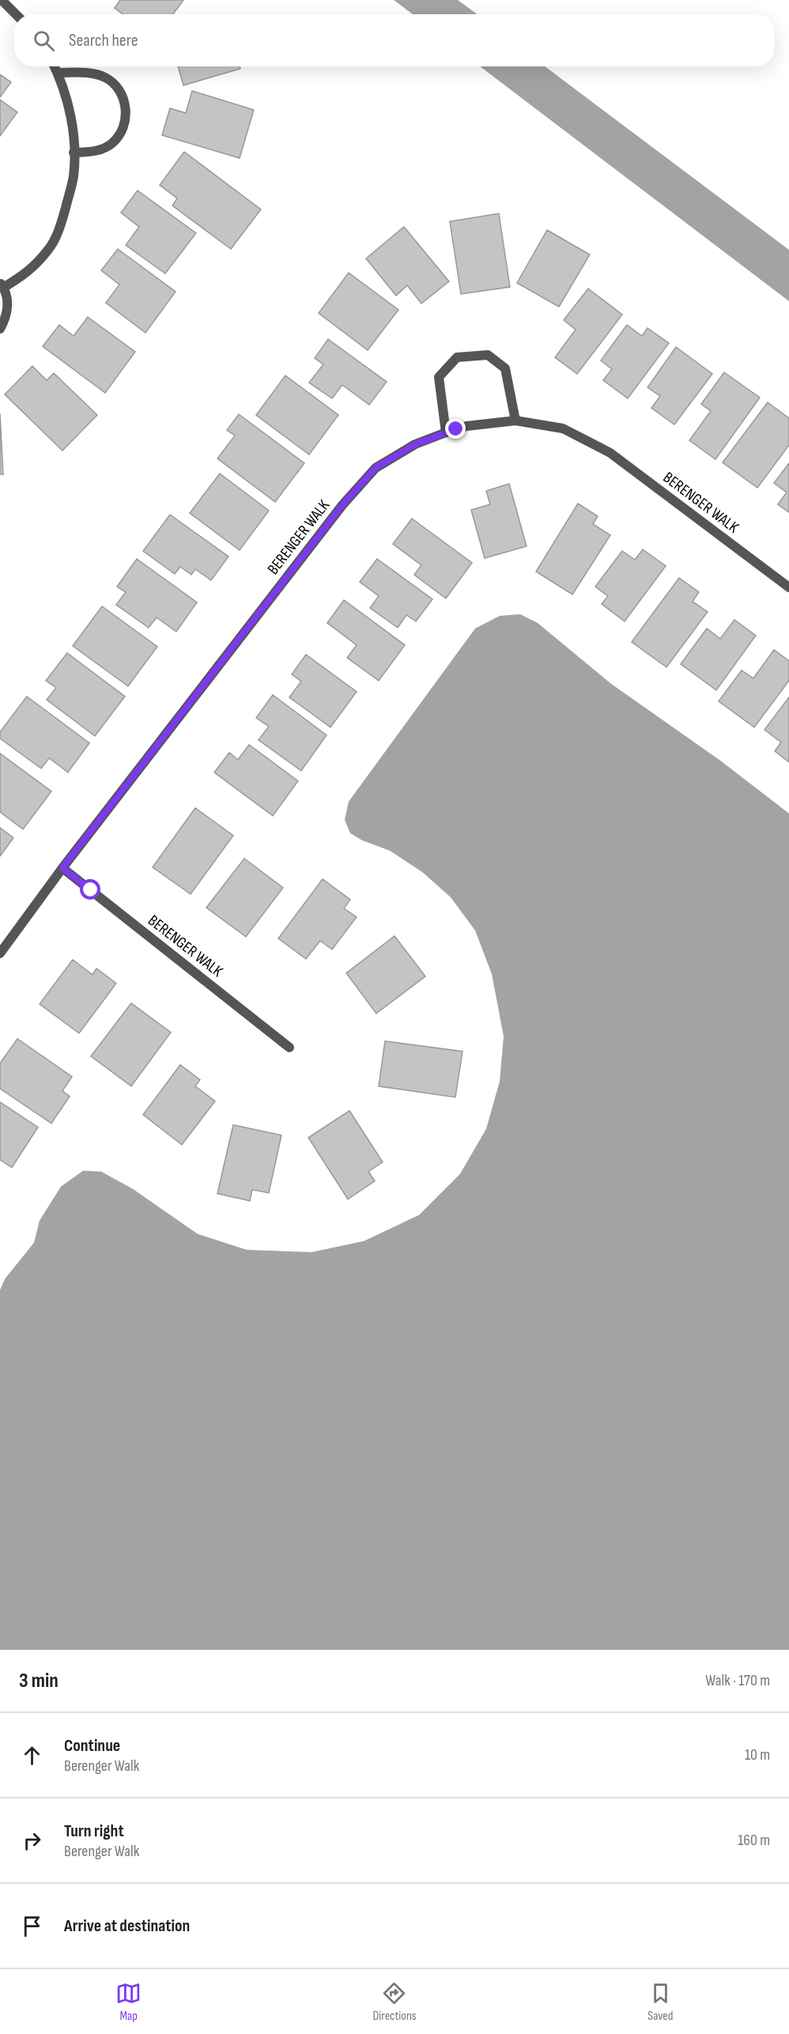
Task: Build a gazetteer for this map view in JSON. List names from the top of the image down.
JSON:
{
  "streets": {
    "street": ["BERENGER WALK"]
  },
  "page": {
    "search": "Search here",
    "heading": ["3 min", "Walk · 170 m"],
    "list": [
      ["Continue", "Berenger Walk", "10 m"],
      ["Turn right", "Berenger Walk", "160 m"],
      "Arrive at destination"
    ],
    "nav": ["Map", "Directions", "Saved"]
  }
}
